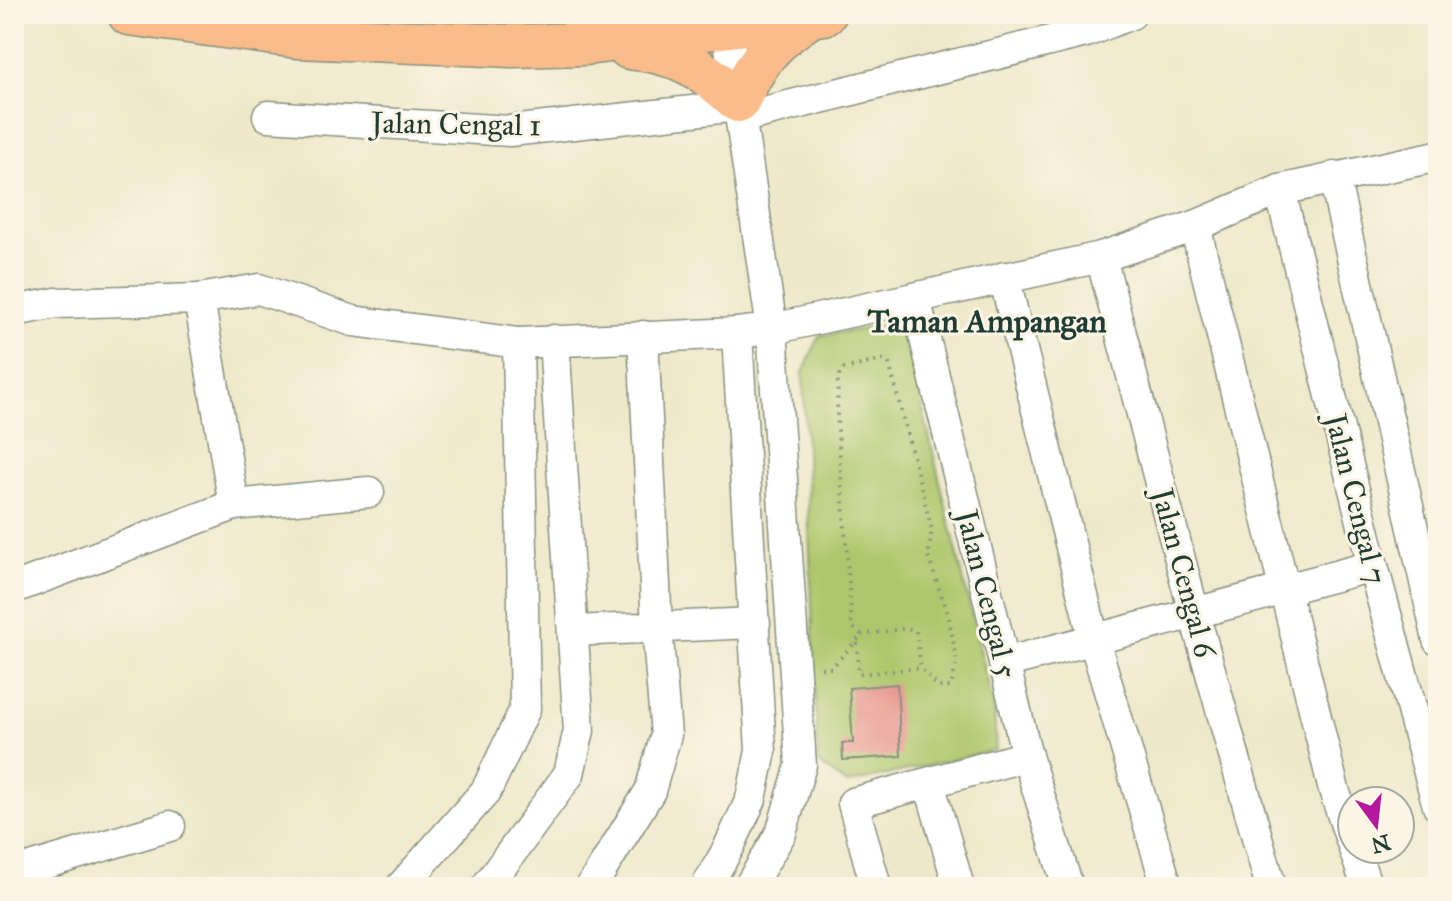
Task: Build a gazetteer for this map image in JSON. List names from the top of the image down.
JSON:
{
  "streets": {
    "street": [
      "Jalan Cengal 1",
      "Jalan Cengal 7",
      "Jalan Cengal 6",
      "Jalan Cengal 5"
    ]
  },
  "districts": ["Taman Ampangan"],
  "north": "bottom"
}
